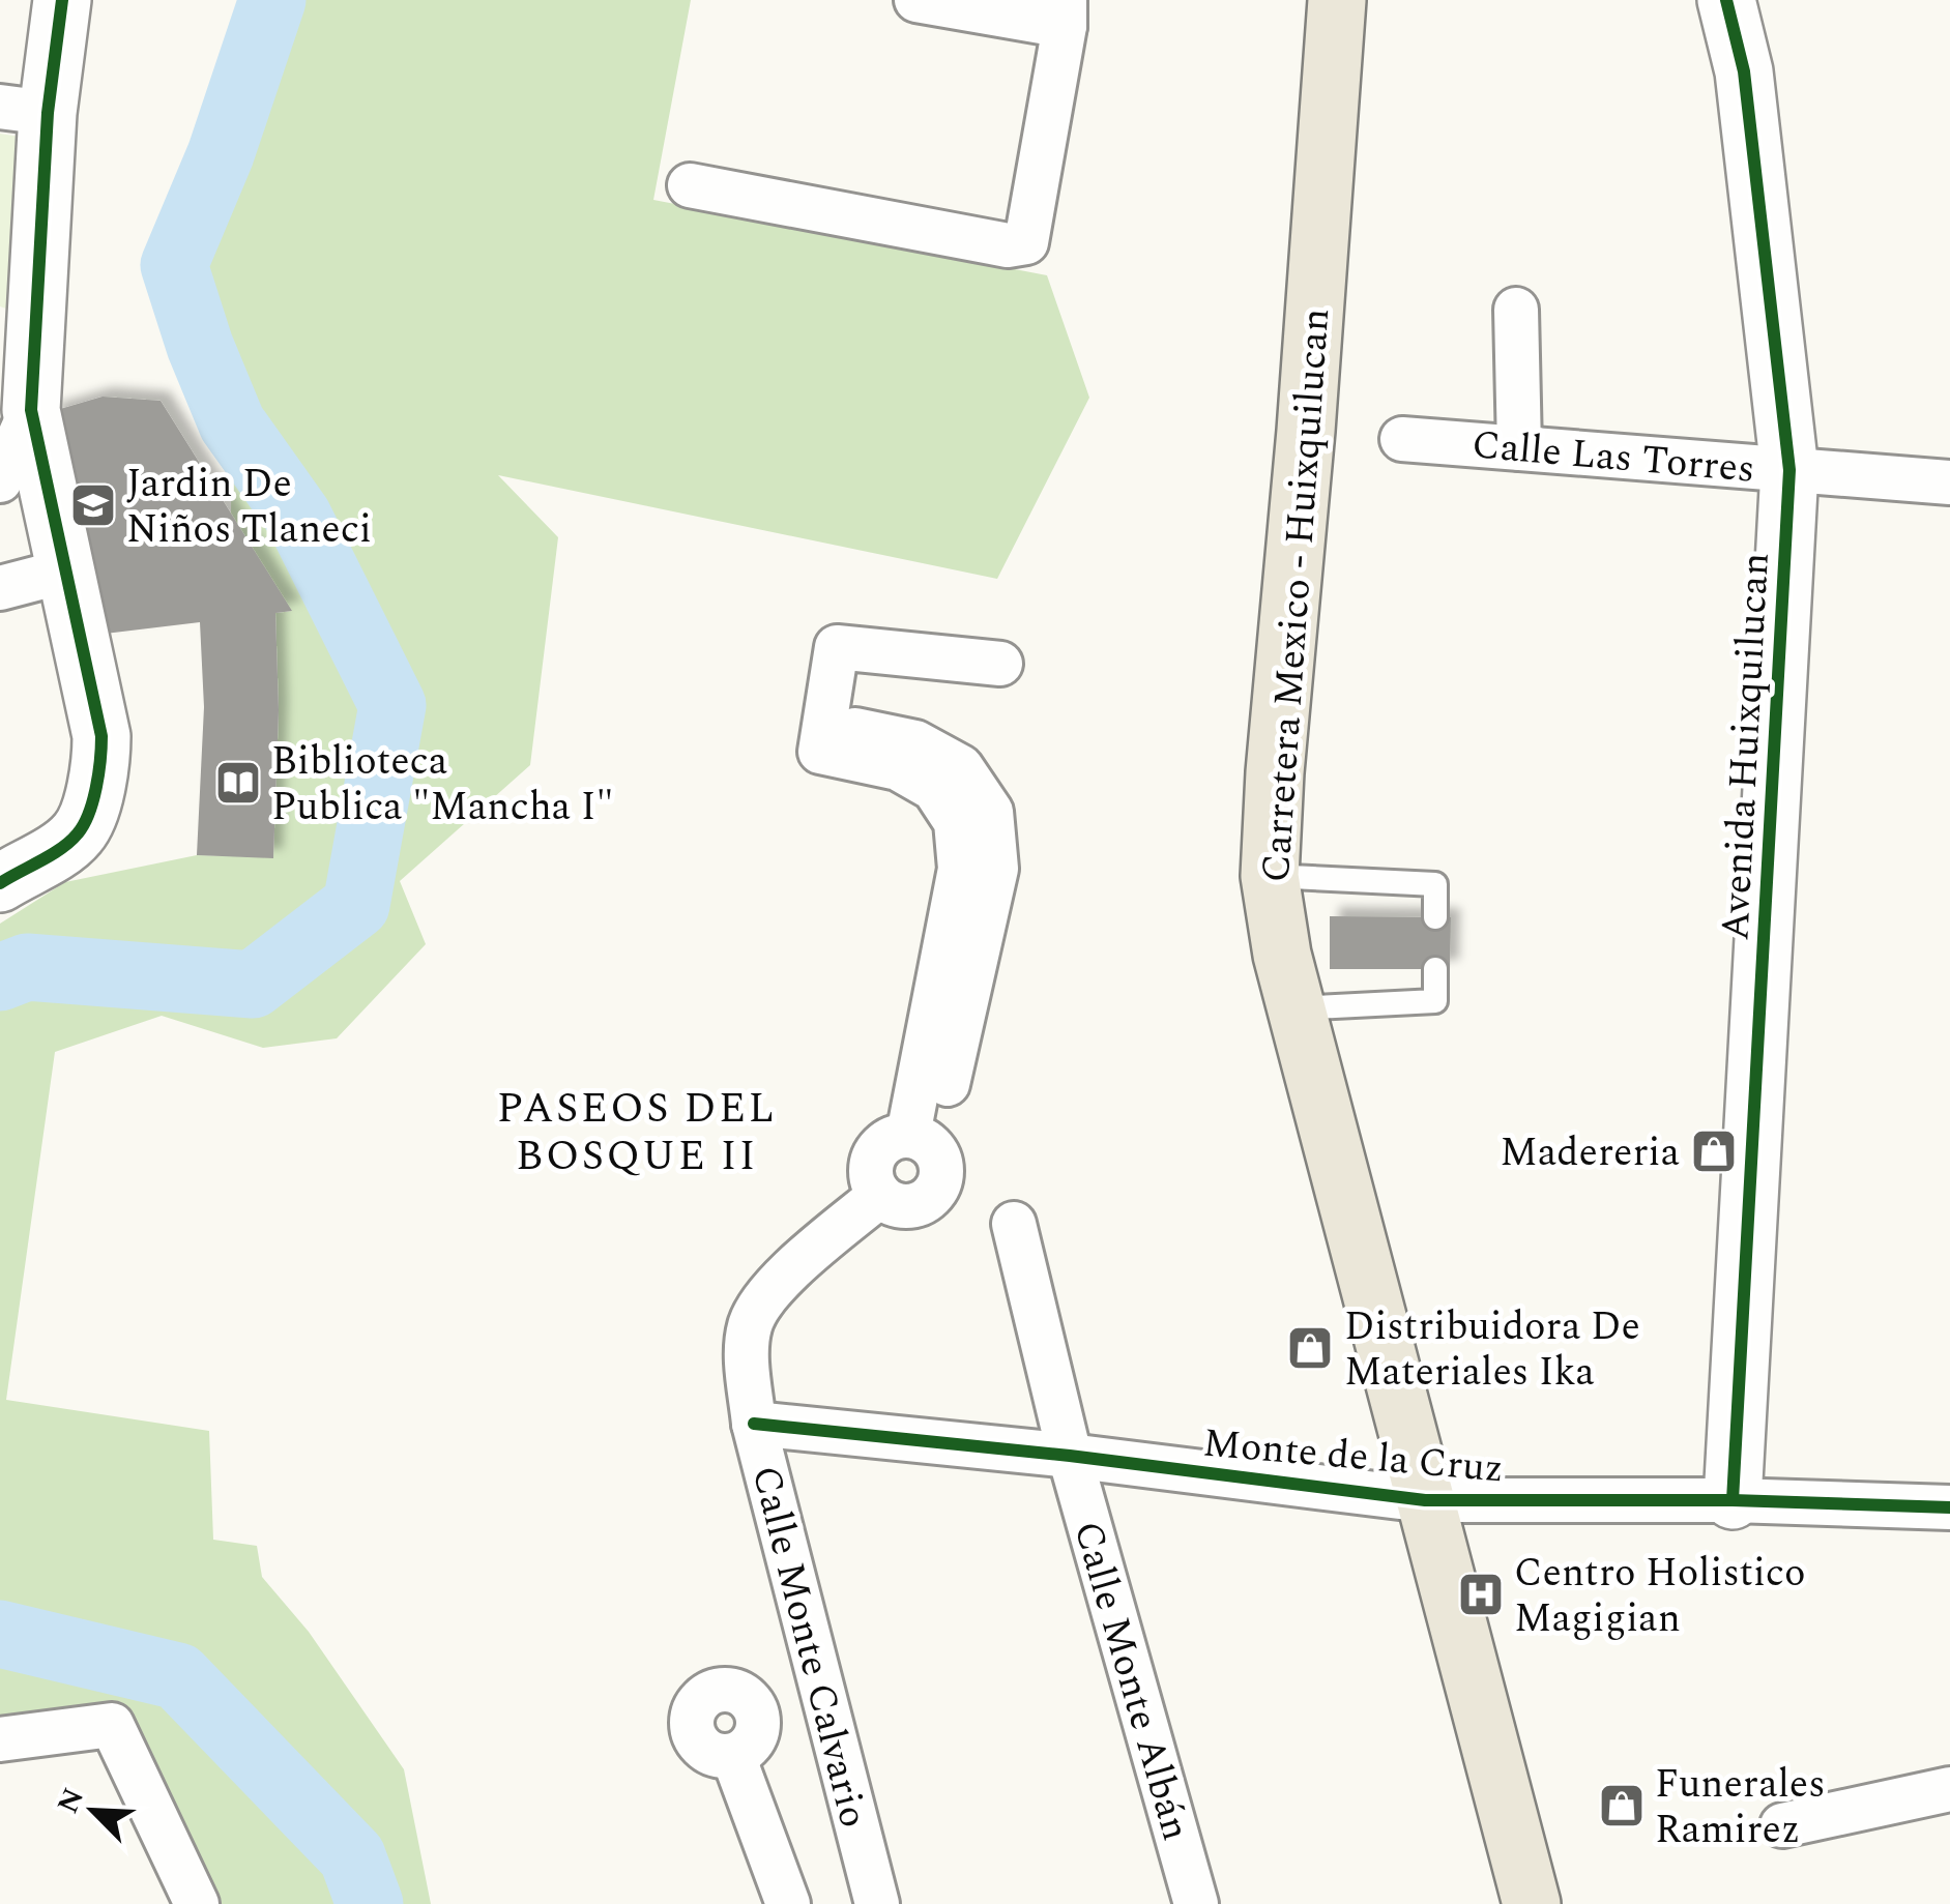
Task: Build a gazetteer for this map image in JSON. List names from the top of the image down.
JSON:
{
  "streets": {
    "main road": ["Carretera Mexico - Huixquilucan"],
    "street": [
      "Calle Las Torres",
      "Avenida Huixquilucan",
      "Monte de la Cruz",
      "Calle Monte Calvario",
      "Calle Monte Albán"
    ]
  },
  "crossings": [
    ["Calle Las Torres", "Avenida Huixquilucan"],
    ["Carretera Mexico - Huixquilucan", "Monte de la Cruz"],
    ["Avenida Huixquilucan", "Monte de la Cruz"],
    ["Monte de la Cruz", "Calle Monte Calvario"],
    ["Monte de la Cruz", "Calle Monte Albán"]
  ],
  "districts": ["PASEOS DEL BOSQUE II"],
  "places": {
    "school or university": ["Jardin De Niños Tlaneci"],
    "library": ["Biblioteca Publica \"Mancha I\""],
    "shop": ["Madereria", "Distribuidora De Materiales Ika", "Funerales Ramirez"],
    "hospital": ["Centro Holistico Magigian"]
  },
  "north": "top left"
}
